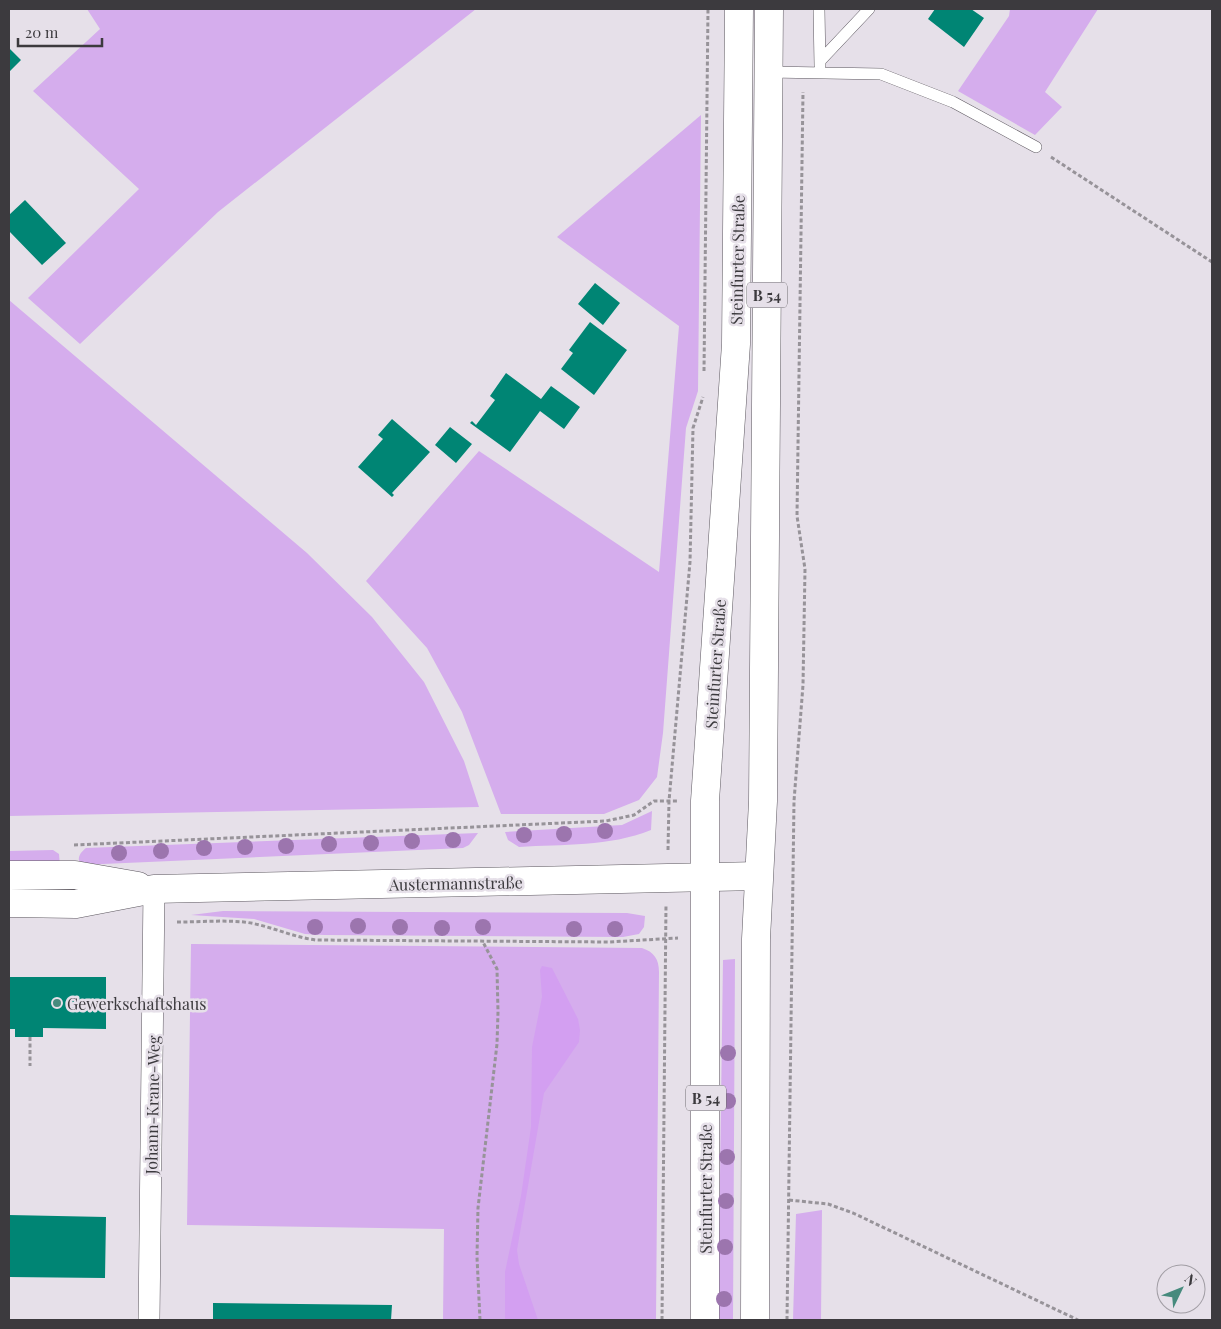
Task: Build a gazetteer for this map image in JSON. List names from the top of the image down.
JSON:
{
  "streets": {
    "main road": ["Steinfurter Straße", "B 54", "Austermannstraße"],
    "street": ["Johann-Krane-Weg"]
  },
  "crossings": [
    ["Steinfurter Straße", "Austermannstraße"],
    ["Austermannstraße", "Johann-Krane-Weg"]
  ],
  "places": ["Gewerkschaftshaus"],
  "scale_bar": "20 m",
  "north": "top right"
}
